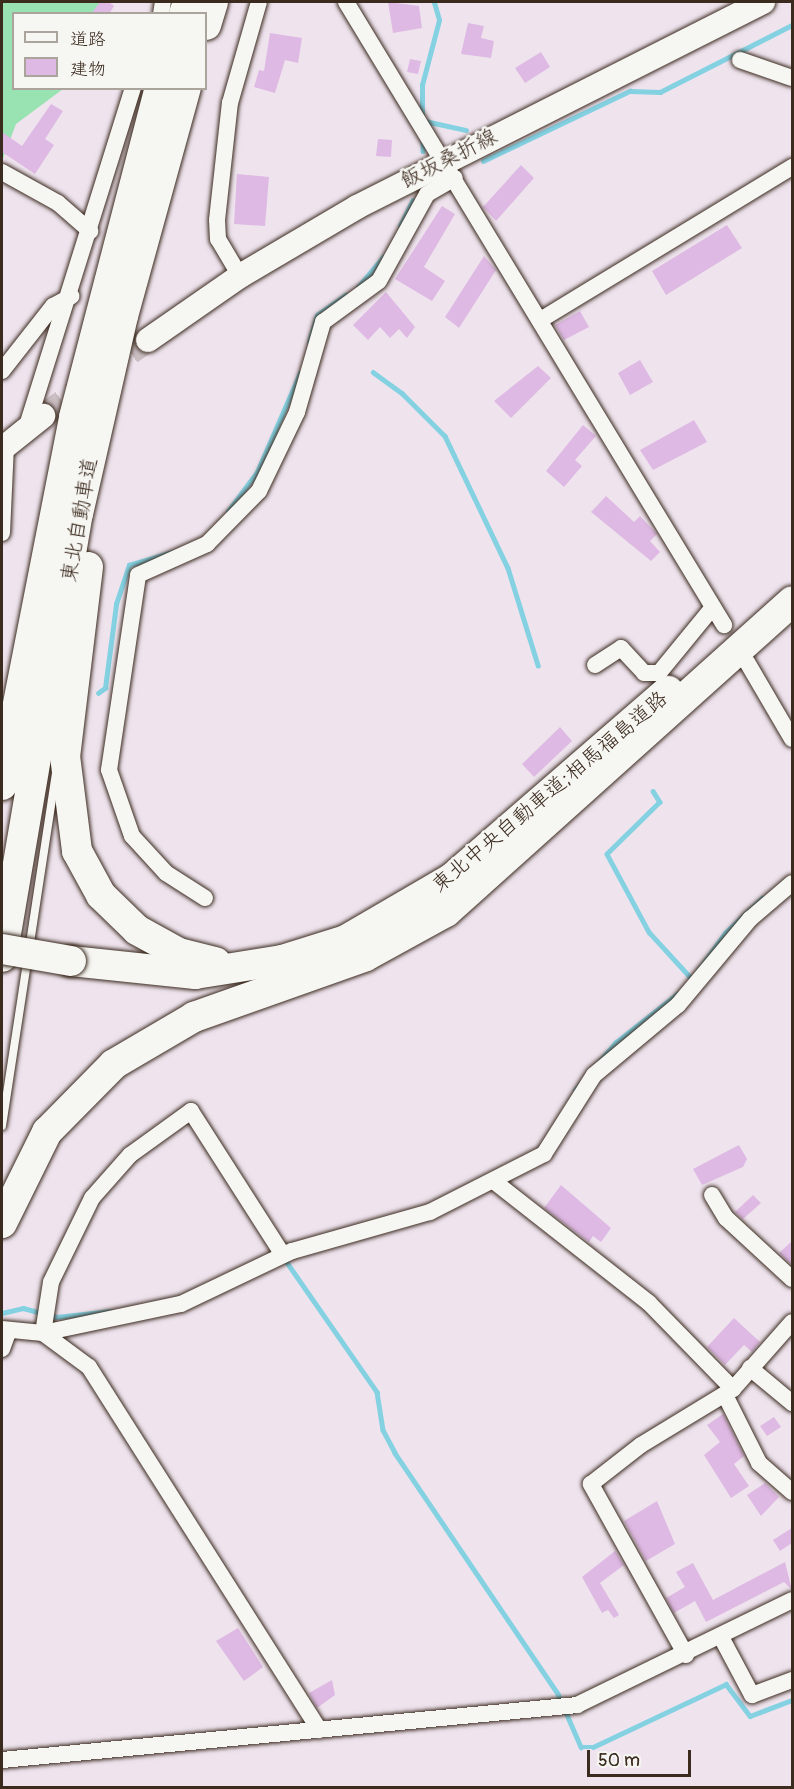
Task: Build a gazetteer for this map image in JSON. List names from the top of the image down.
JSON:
{
  "streets": {
    "highway": ["東北自動車道", "東北中央自動車道;相馬福島道路"],
    "main road": ["飯坂桑折線"]
  },
  "legend": ["道路", "建物"],
  "scale_bar": "50 m"
}
